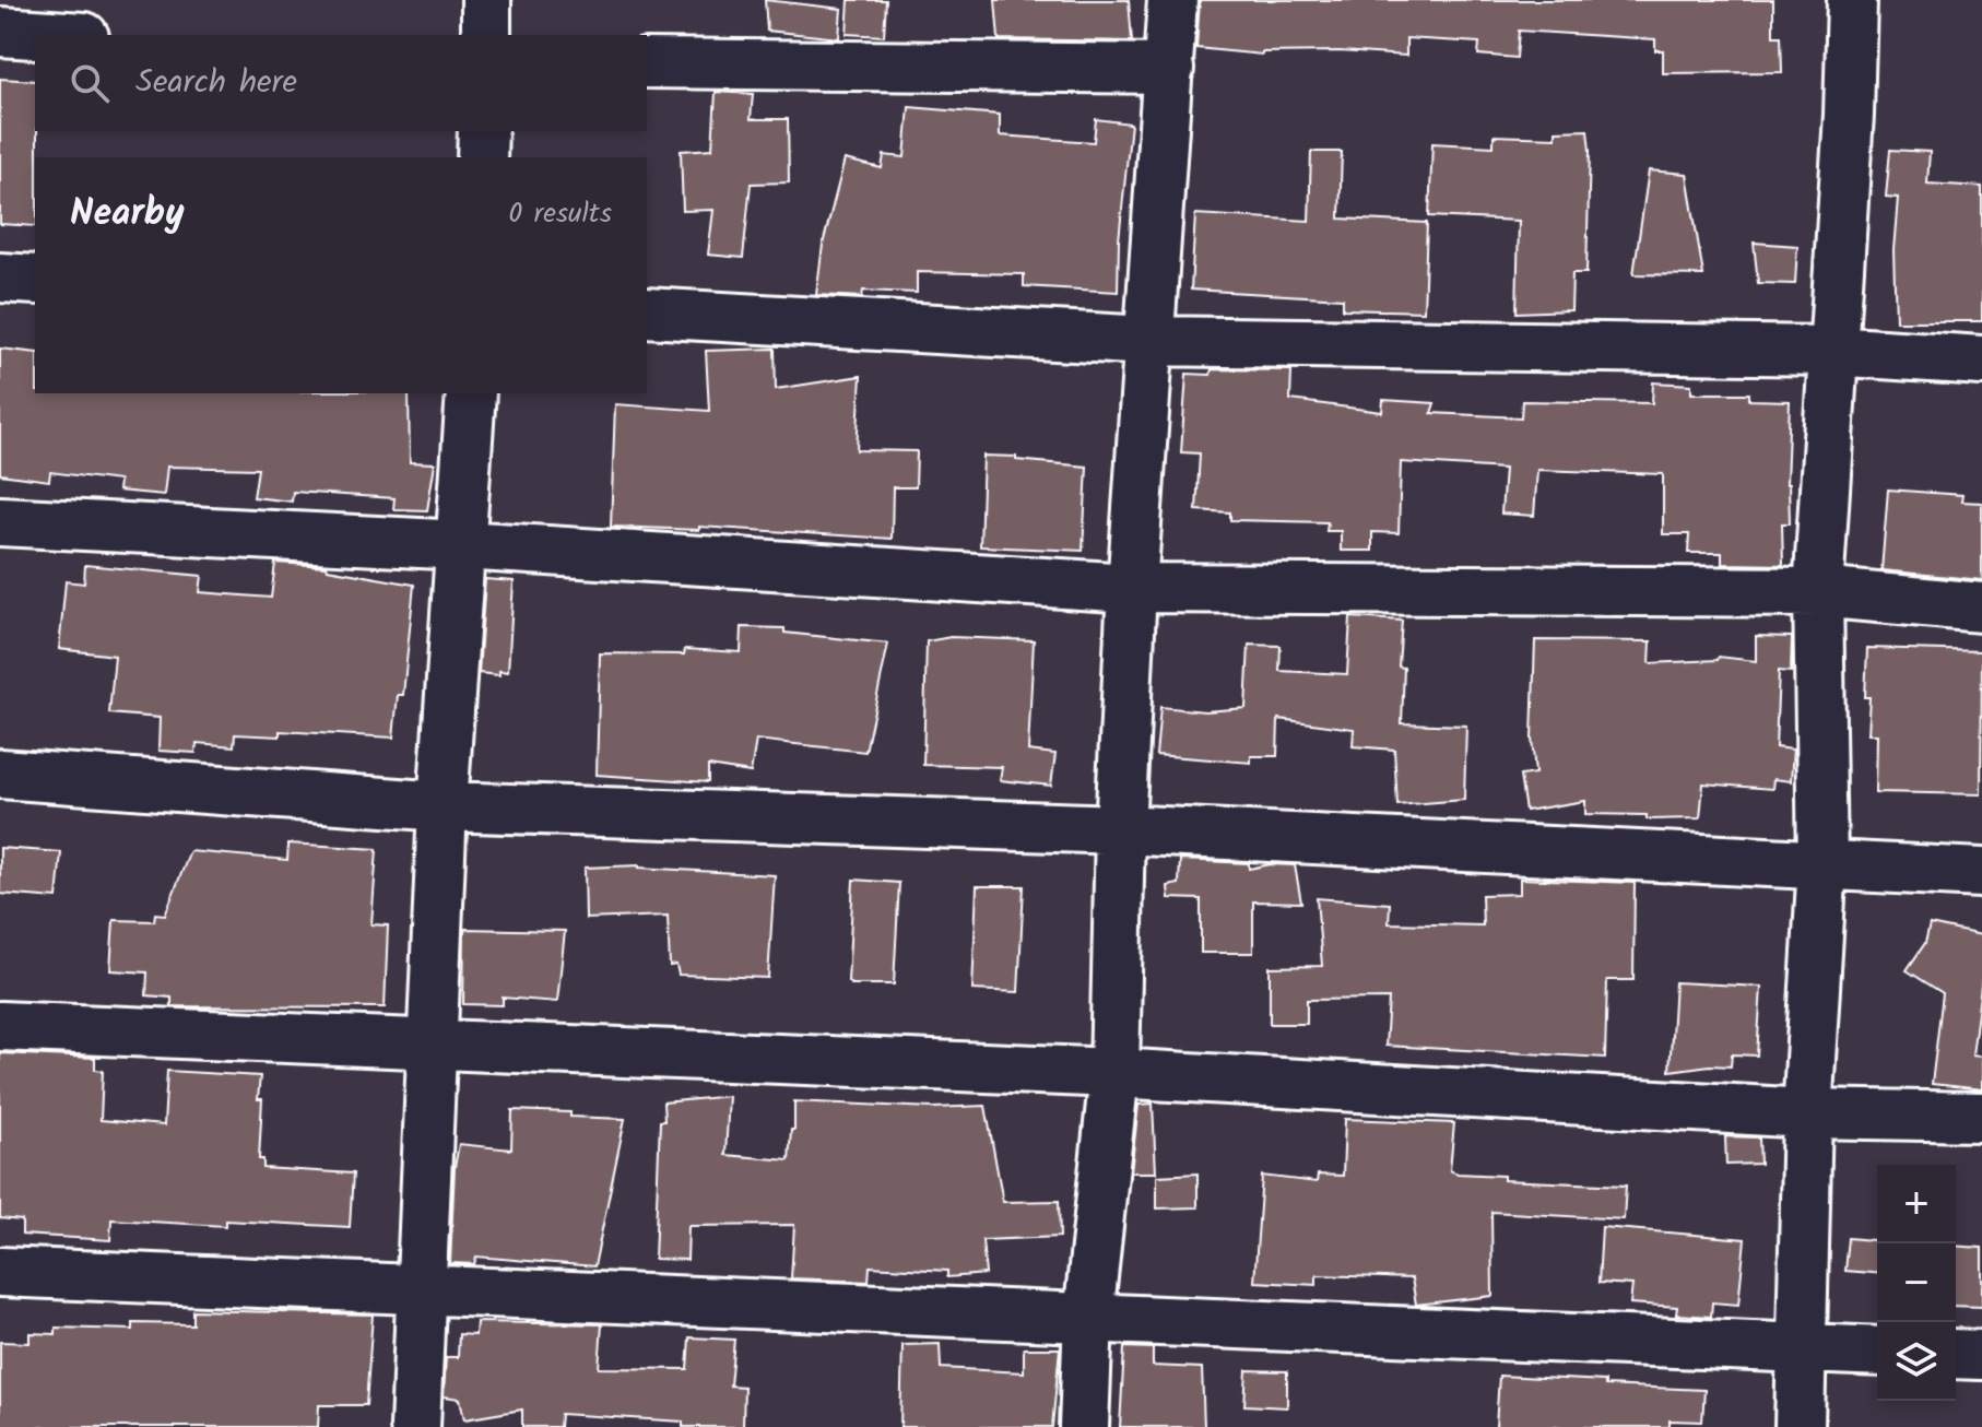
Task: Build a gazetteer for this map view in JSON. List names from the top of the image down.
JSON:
{
  "page": {
    "search": "Search here",
    "heading": ["Nearby", "0 results"],
    "map_buttons": ["+", "−"]
  }
}
